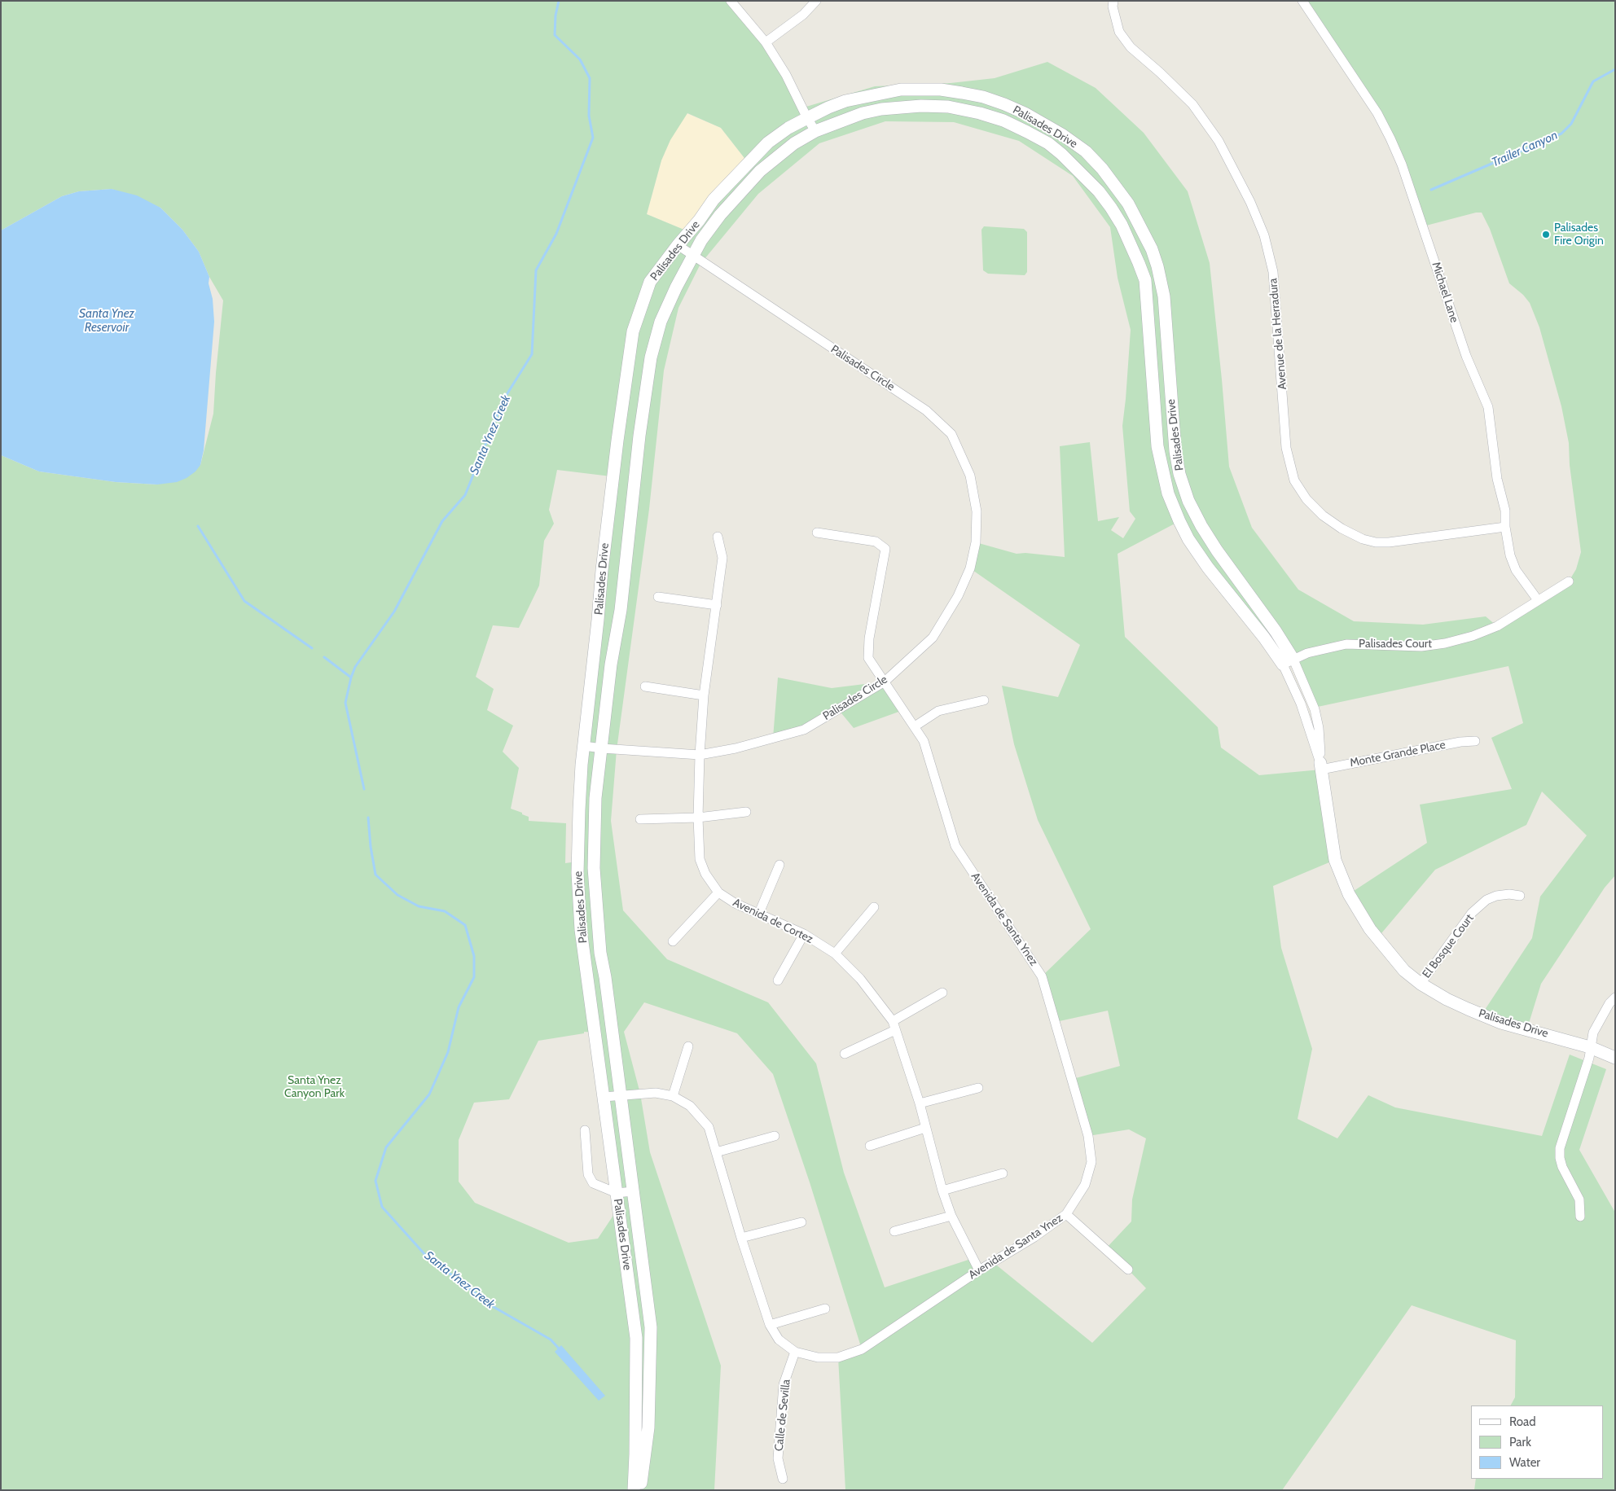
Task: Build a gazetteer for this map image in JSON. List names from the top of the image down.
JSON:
{
  "streets": {
    "street": [
      "Palisades Drive",
      "Michael Lane",
      "Avenue de la Herradura",
      "Palisades Circle",
      "Palisades Court",
      "Monte Grande Place",
      "Avenida de Santa Ynez",
      "Avenida de Cortez",
      "El Bosque Court",
      "Calle de Sevilla"
    ]
  },
  "crossings": [
    ["Palisades Drive", "Palisades Circle"],
    ["Palisades Drive", "Palisades Court"],
    ["Palisades Drive", "Monte Grande Place"],
    ["Palisades Drive", "Avenida de Santa Ynez"],
    ["Palisades Drive", "El Bosque Court"],
    ["Michael Lane", "Avenue de la Herradura"],
    ["Michael Lane", "Palisades Court"],
    ["Palisades Circle", "Avenida de Santa Ynez"],
    ["Palisades Circle", "Avenida de Cortez"],
    ["Avenida de Santa Ynez", "Avenida de Cortez"],
    ["Avenida de Santa Ynez", "Calle de Sevilla"]
  ],
  "water": ["Trailer Canyon", "Santa Ynez Reservoir", "Santa Ynez Creek"],
  "parks": ["Santa Ynez Canyon Park"],
  "places": ["Palisades Fire Origin"],
  "legend": ["Road", "Park", "Water"]
}
